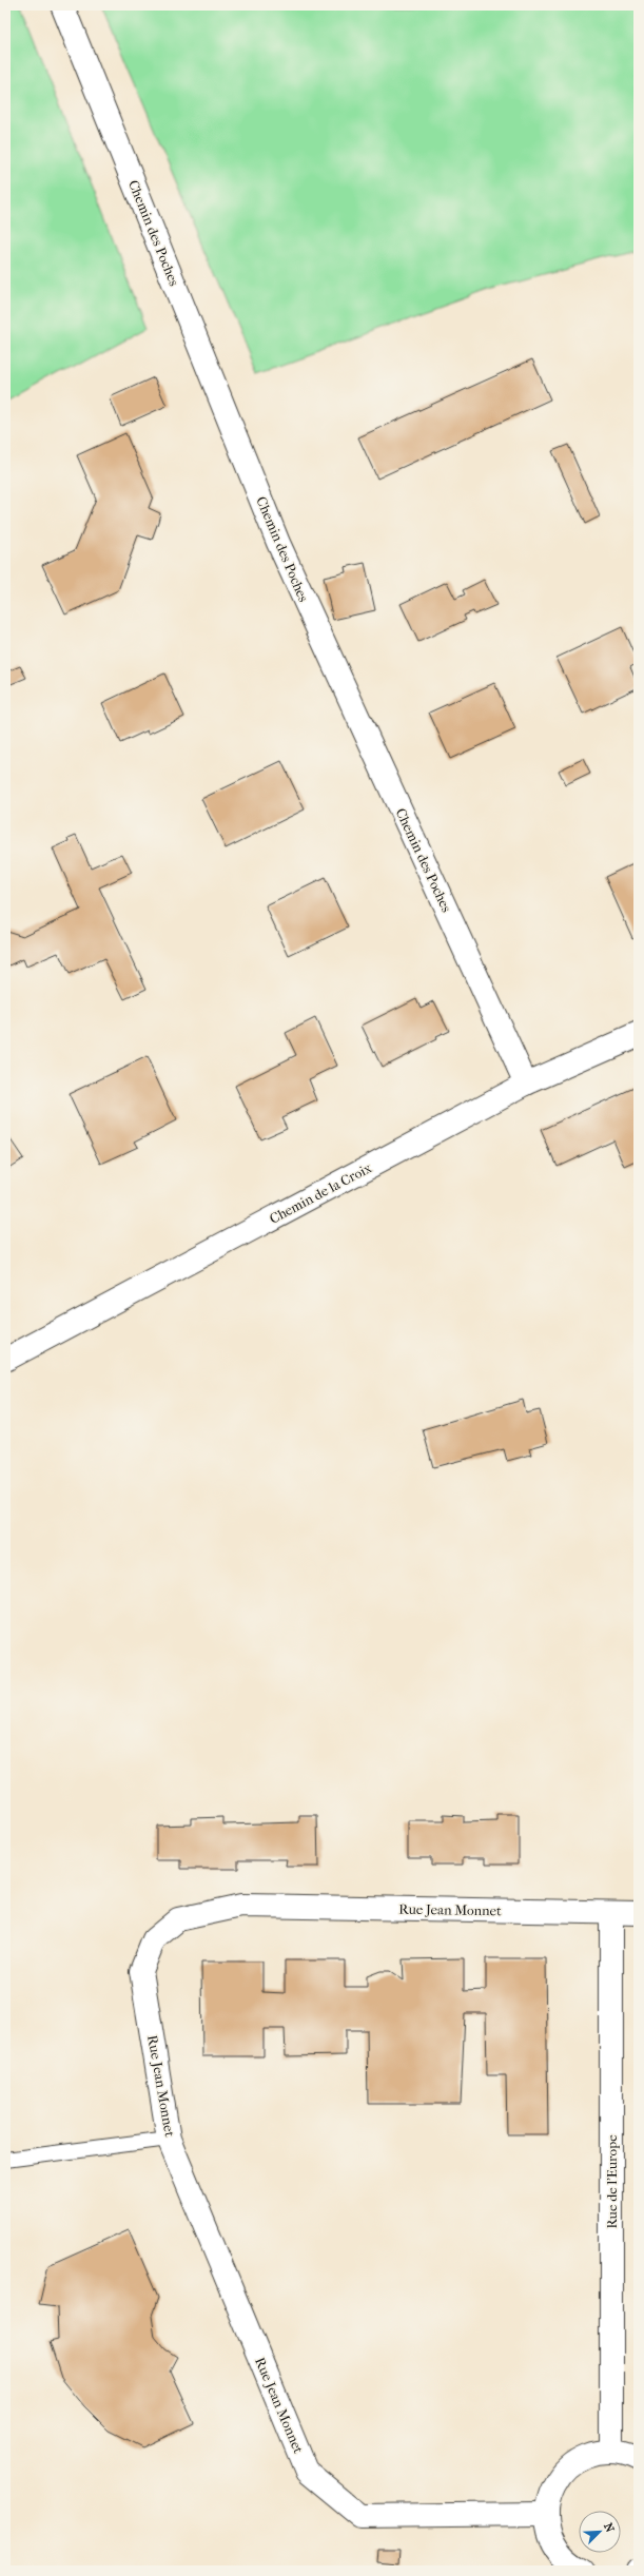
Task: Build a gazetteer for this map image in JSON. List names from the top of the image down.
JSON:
{
  "streets": {
    "street": [
      "Chemin des Poches",
      "Chemin de la Croix",
      "Rue Jean Monnet",
      "Rue de l'Europe"
    ]
  },
  "crossings": [
    ["Chemin des Poches", "Chemin de la Croix"],
    ["Rue Jean Monnet", "Rue de l'Europe"]
  ],
  "north": "top right"
}
